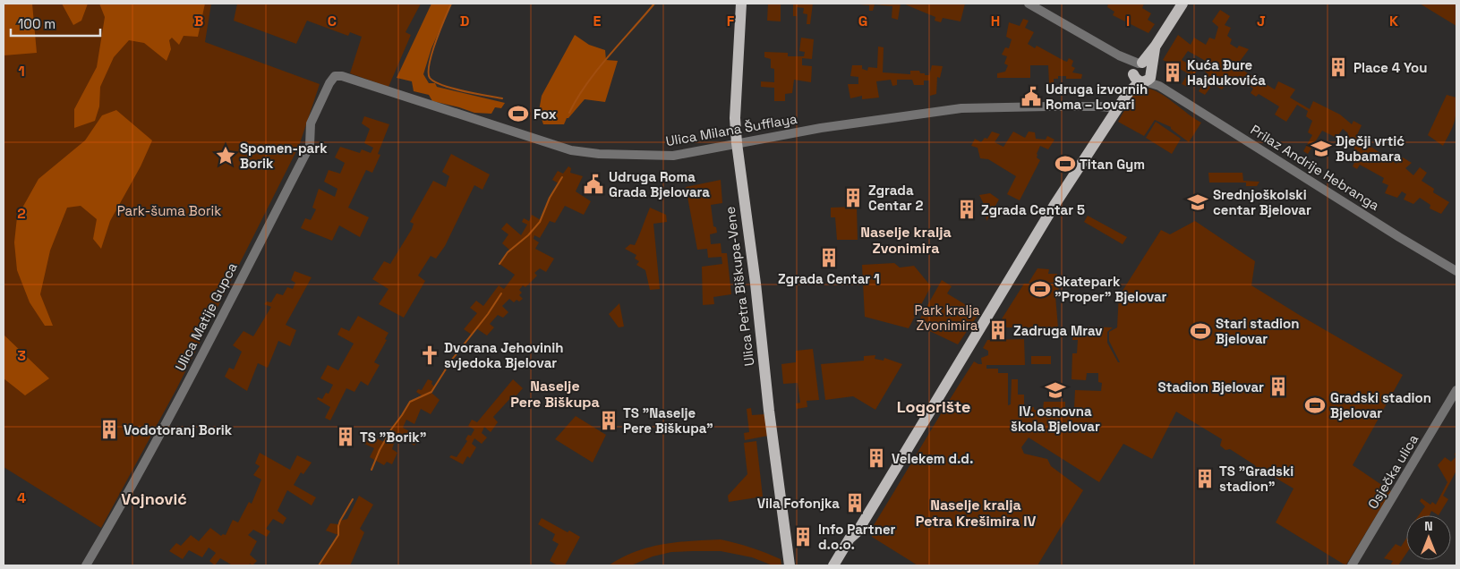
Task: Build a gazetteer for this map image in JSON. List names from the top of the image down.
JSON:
{
  "streets": {
    "main road": ["Ulica Petra Biškupa-Vene"],
    "street": [
      "Ulica Milana Šufflaya",
      "Prilaz Andrije Hebranga",
      "Ulica Matije Gupca",
      "Osječka ulica"
    ]
  },
  "crossings": [
    ["Ulica Milana Šufflaya", "Ulica Petra Biškupa-Vene"],
    ["Ulica Milana Šufflaya", "Ulica Matije Gupca"]
  ],
  "districts": [
    "Naselje kralja Zvonimira",
    "Naselje Pere Biškupa",
    "Logorište",
    "Vojnović",
    "Naselje kralja Petra Krešimira IV"
  ],
  "parks": ["Park-šuma Borik", "Park kralja Zvonimira"],
  "places": {
    "building": [
      "Place 4 You",
      "Kuća Đure Hajdukovića",
      "Zgrada Centar 2",
      "Zgrada Centar 5",
      "Zgrada Centar 1",
      "Zadruga Mrav",
      "Stadion Bjelovar",
      "TS \"Naselje Pere Biškupa\"",
      "Vodotoranj Borik",
      "TS \"Borik\"",
      "Velekem d.d.",
      "TS \"Gradski stadion\"",
      "Vila Fofonjka",
      "Info Partner d.o.o."
    ],
    "public building": ["Udruga izvornih Roma – Lovari", "Udruga Roma Grada Bjelovara"],
    "sports": [
      "Fox",
      "Titan Gym",
      "Skatepark \"Proper\" Bjelovar",
      "Stari stadion Bjelovar",
      "Gradski stadion Bjelovar"
    ],
    "school or university": ["Dječji vrtić Bubamara", "Srednjoškolski centar Bjelovar", "IV. osnovna škola Bjelovar"],
    "place": ["Spomen-park Borik"],
    "church": ["Dvorana Jehovinih svjedoka Bjelovar"]
  },
  "scale_bar": "100 m",
  "north": "top",
  "grid": {
    "columns": [
      "B",
      "C",
      "D",
      "E",
      "F",
      "G",
      "H",
      "I",
      "J",
      "K"
    ],
    "rows": [
      "1",
      "2",
      "3",
      "4"
    ]
  }
}
